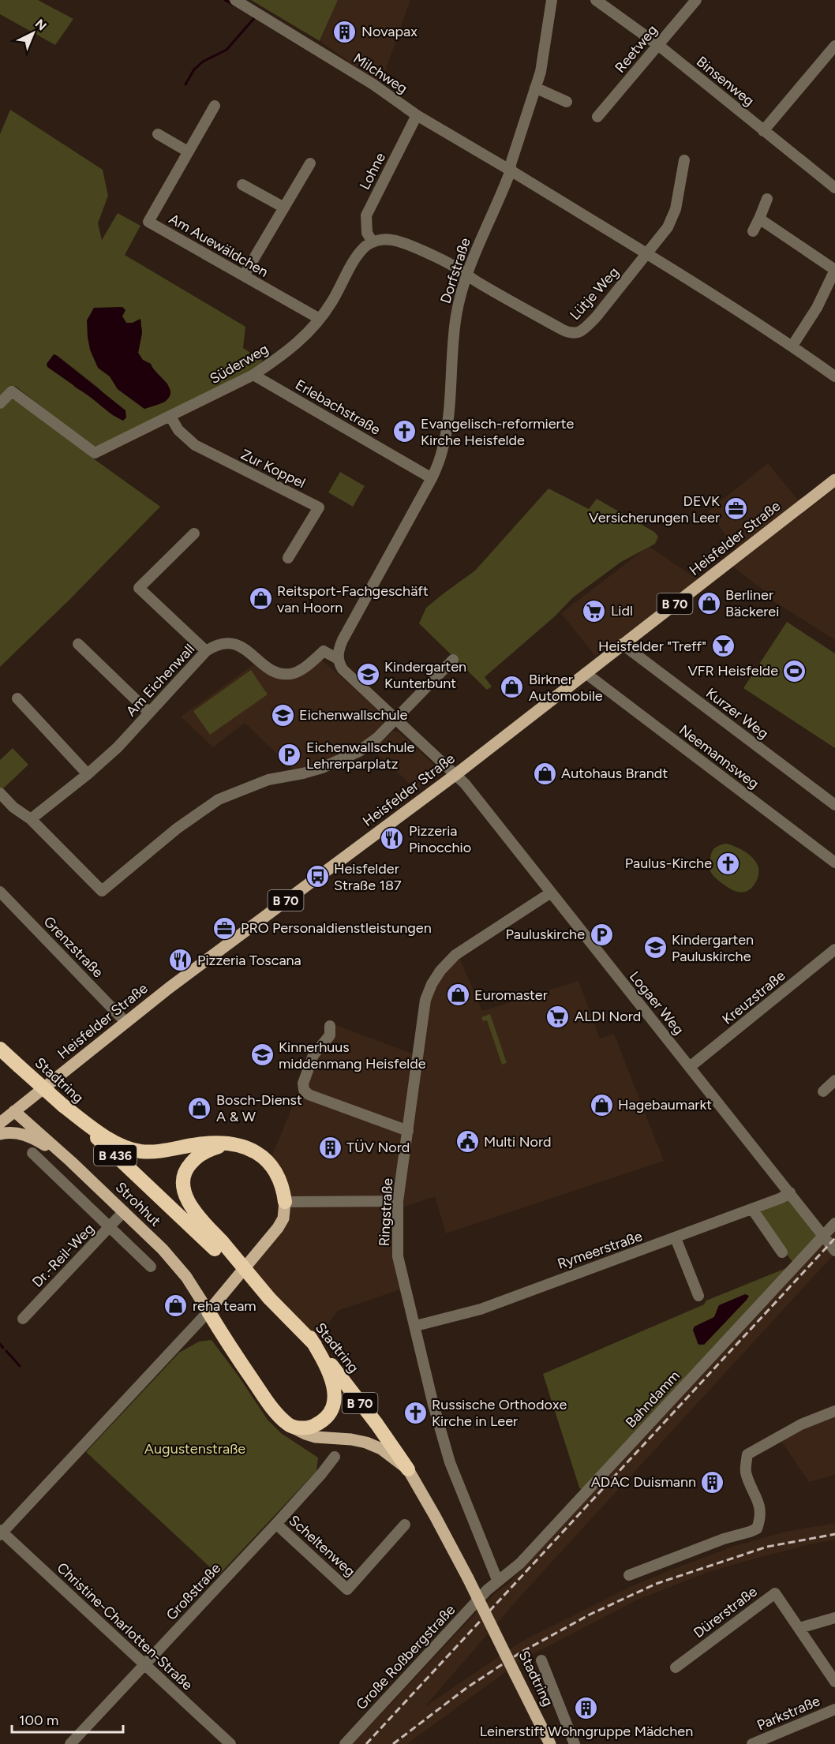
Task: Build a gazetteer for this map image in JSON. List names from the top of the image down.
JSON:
{
  "streets": {
    "highway": ["B 70", "Stadtring", "B 436"],
    "main road": ["Heisfelder Straße", "Strohhut"],
    "street": [
      "Reetweg",
      "Milchweg",
      "Binsenweg",
      "Lohne",
      "Am Auewäldchen",
      "Dorfstraße",
      "Lütje Weg",
      "Süderweg",
      "Erlebachstraße",
      "Zur Koppel",
      "Am Eichenwall",
      "Kurzer Weg",
      "Neemannsweg",
      "Grenzstraße",
      "Kreuzstraße",
      "Logaer Weg",
      "Ringstraße",
      "Rymeerstraße",
      "Dr.-Reil-Weg",
      "Bahndamm",
      "Scheltenweg",
      "Großstraße",
      "Dürerstraße",
      "Christine-Charlotten-Straße",
      "Große Roßbergstraße",
      "Parkstraße"
    ]
  },
  "crossings": [
    ["Reetweg", "Binsenweg"],
    ["Milchweg", "Lohne"],
    ["Milchweg", "Dorfstraße"],
    ["Lohne", "Süderweg"],
    ["Am Auewäldchen", "Süderweg"],
    ["Dorfstraße", "Lütje Weg"],
    ["Dorfstraße", "Erlebachstraße"],
    ["Dorfstraße", "Am Eichenwall"],
    ["Süderweg", "Erlebachstraße"],
    ["Süderweg", "Zur Koppel"],
    ["Heisfelder Straße", "Kurzer Weg"],
    ["Heisfelder Straße", "Neemannsweg"],
    ["Heisfelder Straße", "Grenzstraße"],
    ["Heisfelder Straße", "Logaer Weg"],
    ["Heisfelder Straße", "Strohhut"],
    ["B 70", "Stadtring"],
    ["B 70", "Strohhut"],
    ["Kreuzstraße", "Logaer Weg"],
    ["Logaer Weg", "Ringstraße"],
    ["Logaer Weg", "Rymeerstraße"],
    ["Logaer Weg", "Bahndamm"],
    ["Strohhut", "Dr.-Reil-Weg"],
    ["Ringstraße", "Rymeerstraße"],
    ["Ringstraße", "Bahndamm"],
    ["Bahndamm", "Große Roßbergstraße"],
    ["Scheltenweg", "Großstraße"],
    ["Großstraße", "Christine-Charlotten-Straße"]
  ],
  "parks": ["Augustenstraße"],
  "places": {
    "building": [
      "Novapax",
      "TÜV Nord",
      "ADAC Duismann",
      "Leinerstift Wohngruppe Mädchen"
    ],
    "church": ["Evangelisch-reformierte Kirche Heisfelde", "Paulus-Kirche", "Russische Orthodoxe Kirche in Leer"],
    "office": ["DEVK Versicherungen Leer", "PRO Personaldienstleistungen"],
    "shop": [
      "Reitsport-Fachgeschäft van Hoorn",
      "Berliner Bäckerei",
      "Birkner Automobile",
      "Autohaus Brandt",
      "Euromaster",
      "Hagebaumarkt",
      "Bosch-Dienst A & W",
      "reha team"
    ],
    "supermarket": ["Lidl", "ALDI Nord"],
    "bar": ["Heisfelder \"Treff\""],
    "sports": ["VFR Heisfelde"],
    "school or university": [
      "Kindergarten Kunterbunt",
      "Eichenwallschule",
      "Kindergarten Pauluskirche",
      "Kinnerhuus middenmang Heisfelde"
    ],
    "parking": ["Eichenwallschule Lehrerparplatz", "Pauluskirche"],
    "restaurant": ["Pizzeria Pinocchio", "Pizzeria Toscana"],
    "bus stop": ["Heisfelder Straße 187"],
    "public building": ["Multi Nord"]
  },
  "scale_bar": "100 m",
  "north": "top right"
}
